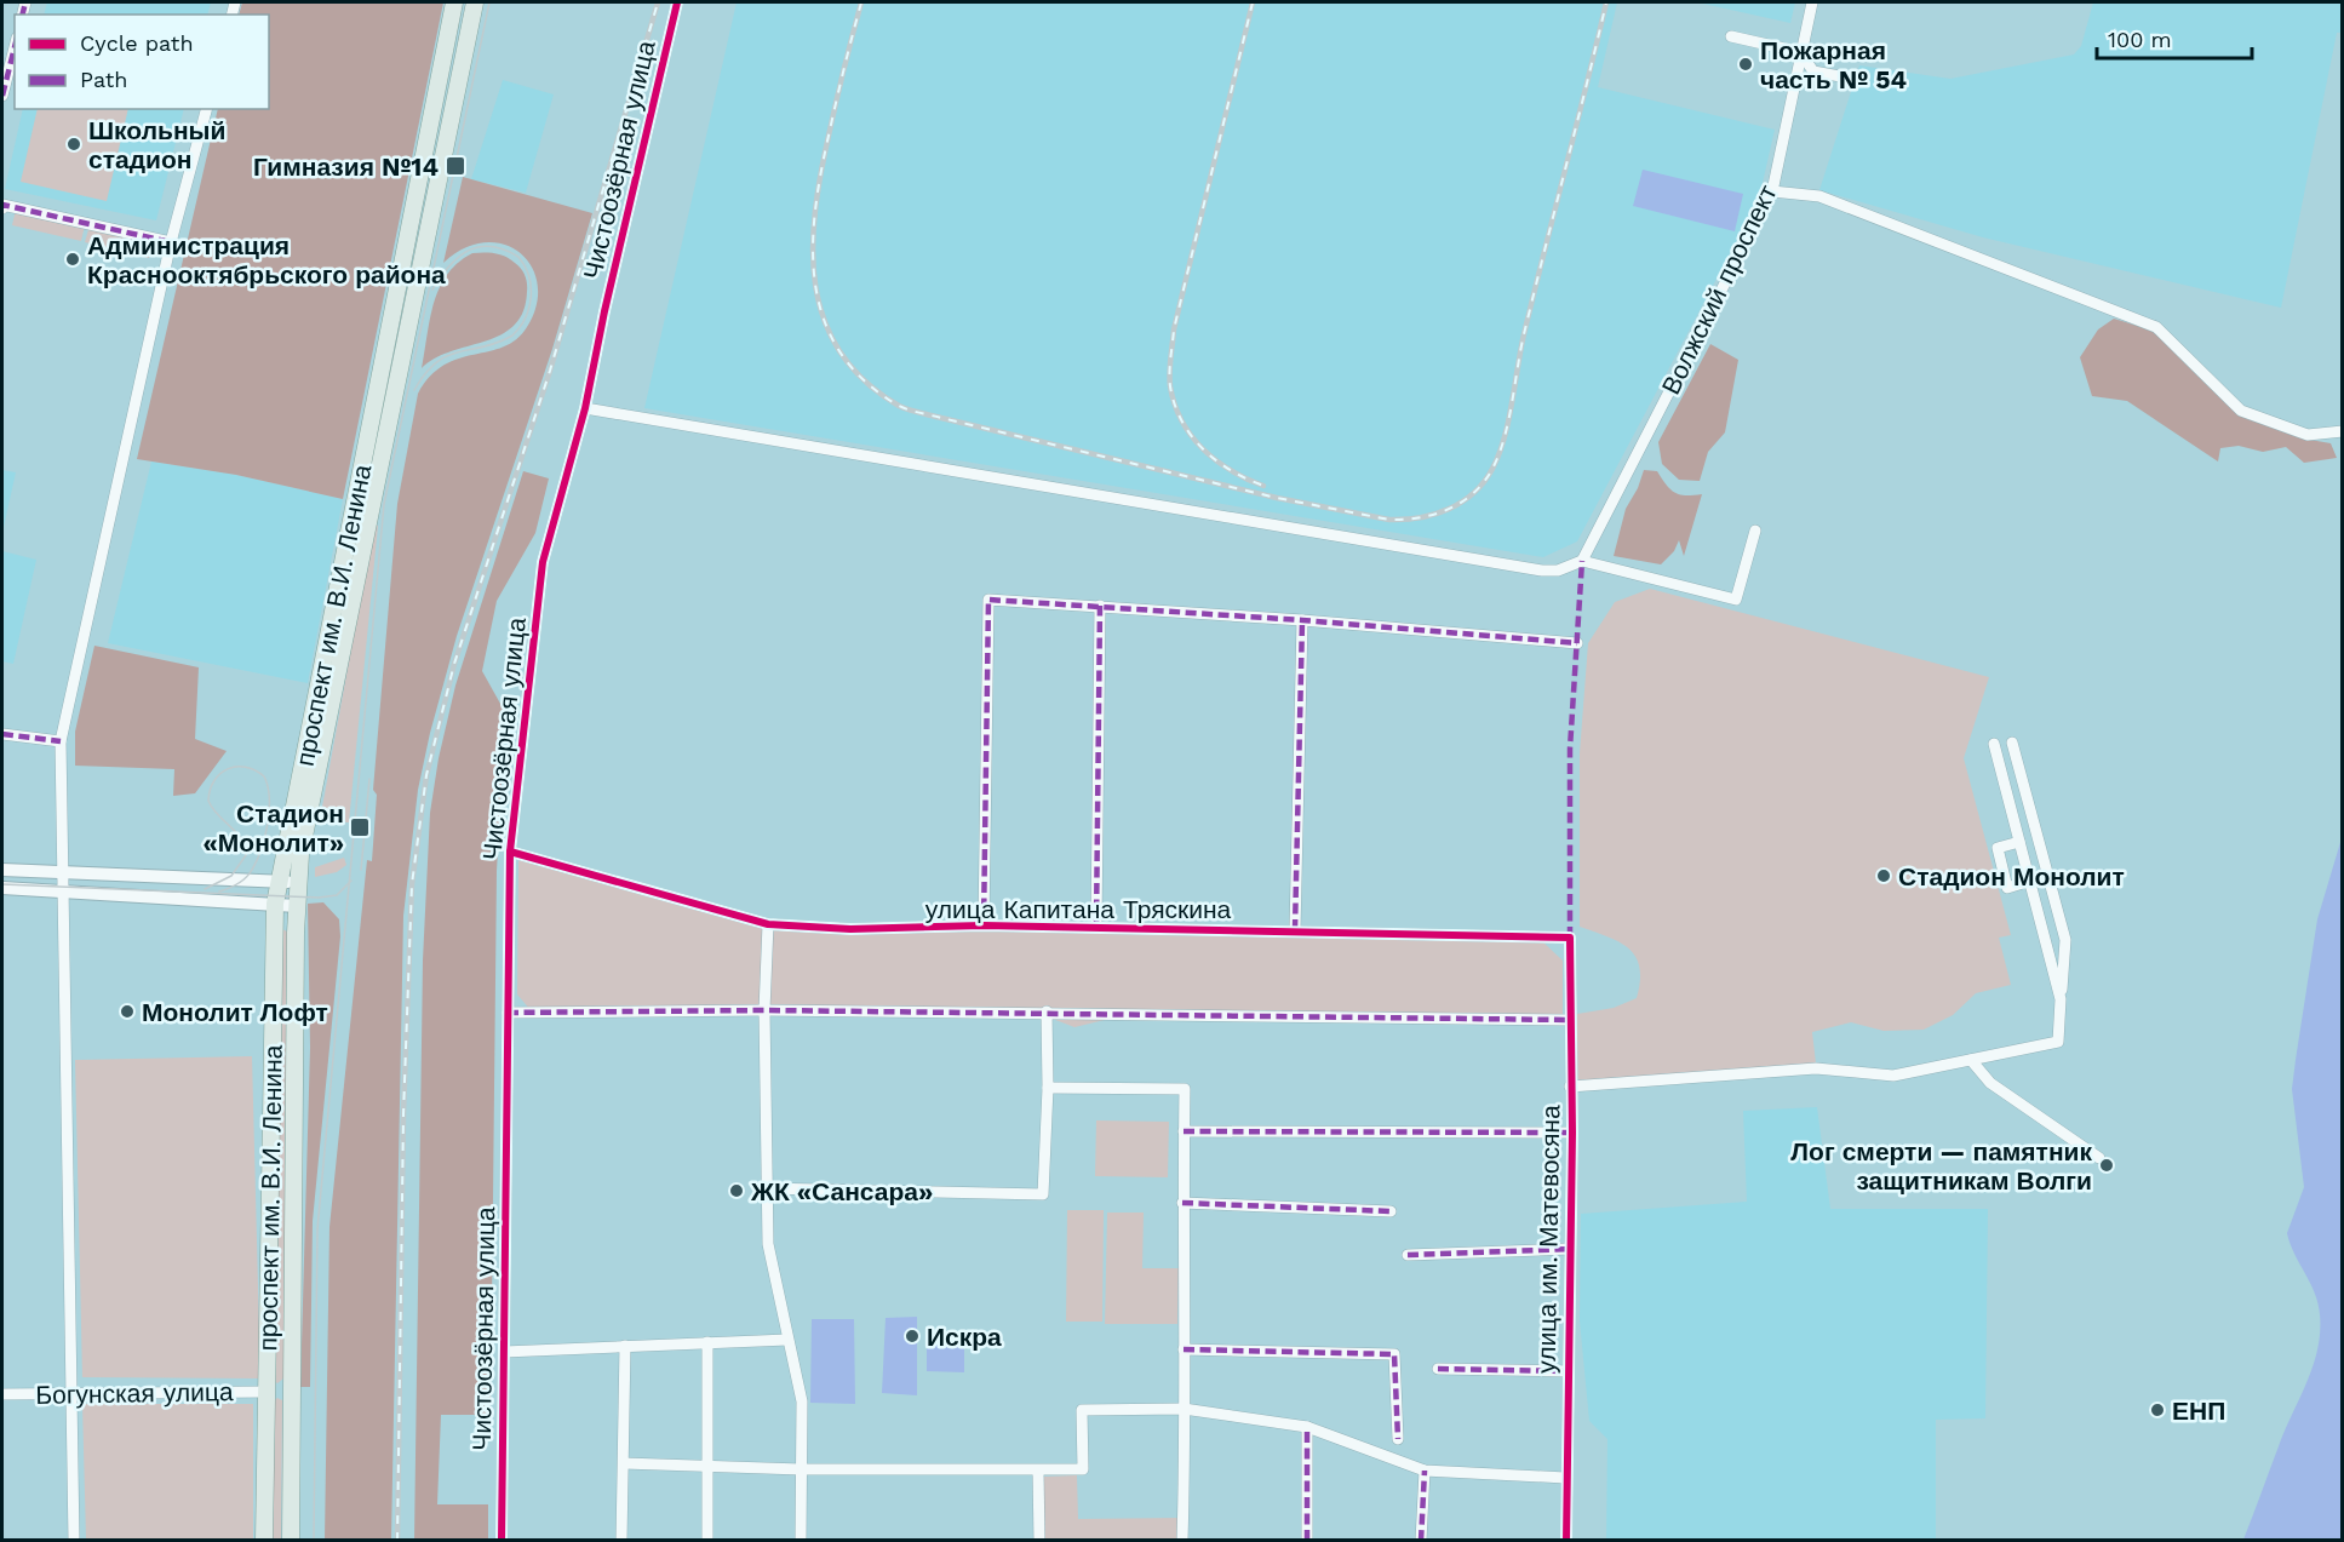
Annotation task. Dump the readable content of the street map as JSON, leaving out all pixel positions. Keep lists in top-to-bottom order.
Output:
{
  "streets": {
    "main road": ["проспект им. В.И. Ленина"],
    "street": [
      "Чистоозёрная улица",
      "Волжский проспект",
      "улица Капитана Тряскина",
      "улица им. Матевосяна",
      "Богунская улица"
    ]
  },
  "crossings": [
    ["Чистоозёрная улица", "улица Капитана Тряскина"],
    ["проспект им. В.И. Ленина", "Богунская улица"],
    ["улица Капитана Тряскина", "улица им. Матевосяна"]
  ],
  "places": {
    "other": [
      "Пожарная часть № 54",
      "Школьный стадион",
      "Администрация Краснооктябрьского района",
      "Стадион Монолит",
      "Монолит Лофт",
      "Лог смерти — памятник защитникам Волги",
      "ЖК «Сансара»",
      "Искра",
      "ЕНП"
    ],
    "transit": ["Гимназия №14", "Стадион «Монолит»"]
  },
  "legend": ["Cycle path", "Path"],
  "scale_bar": "100 m"
}
